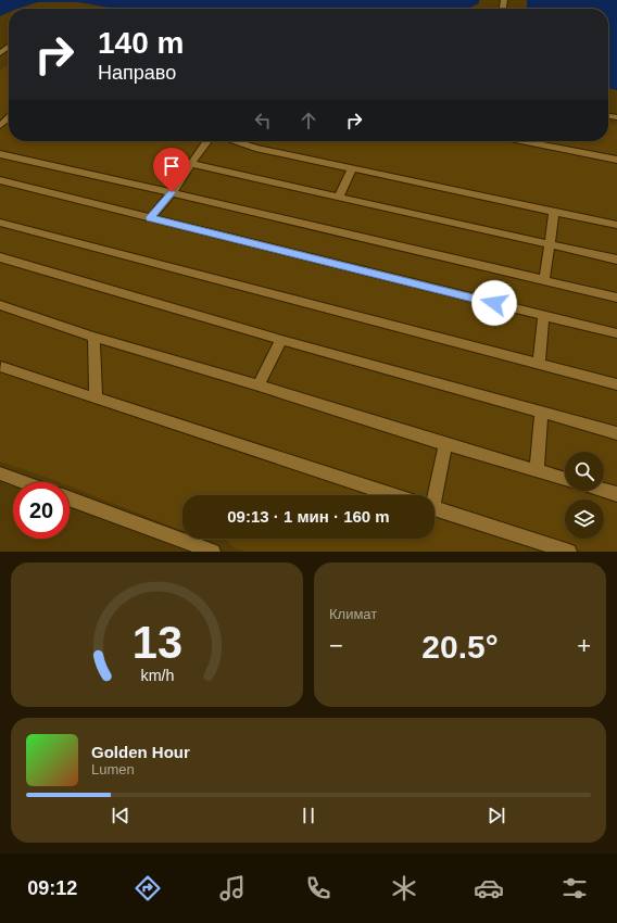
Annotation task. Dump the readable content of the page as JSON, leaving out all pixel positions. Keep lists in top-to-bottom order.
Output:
{
  "page": {
    "turn": ["140 m", "Направо"],
    "limit": "20",
    "trip": "09:13 · 1 мин · 160 m",
    "tile": "Климат",
    "heat": ["−", "20.5°", "+"],
    "song": ["Golden Hour", "Lumen"],
    "tabs": "09:12",
    "gauge": ["13", "km/h"]
  }
}
